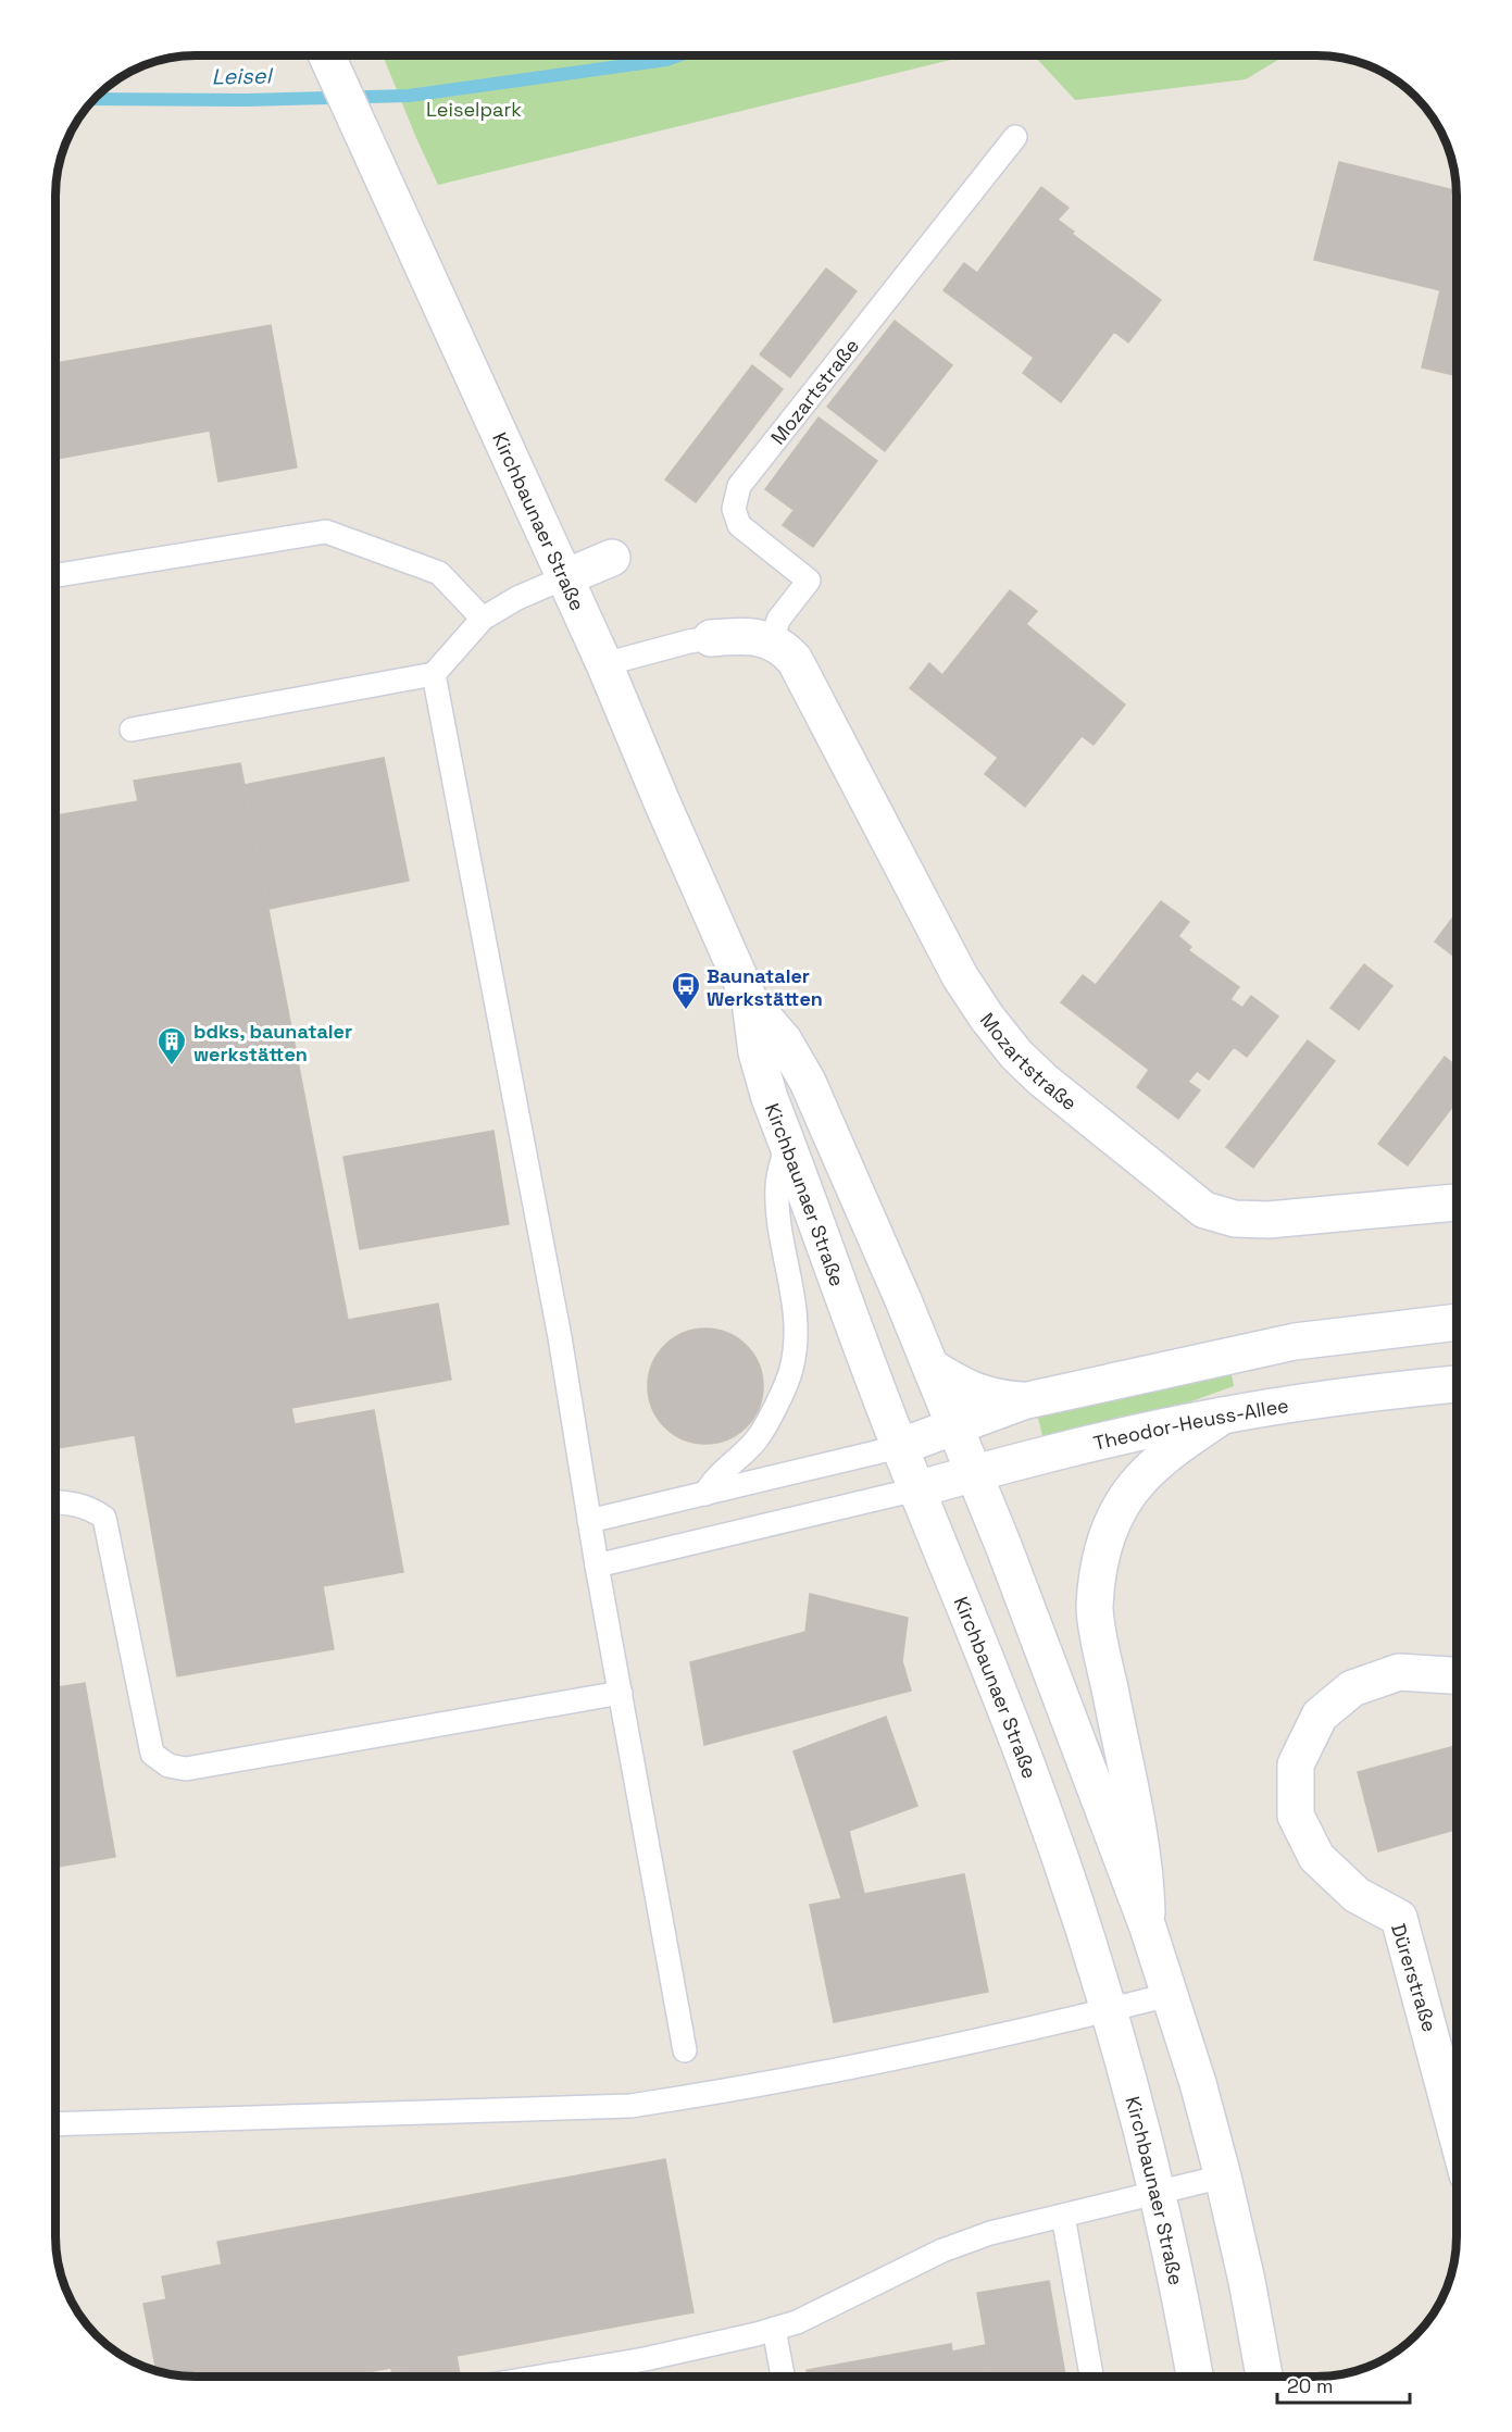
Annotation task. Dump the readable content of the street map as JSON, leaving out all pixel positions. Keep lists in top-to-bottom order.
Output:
{
  "streets": {
    "street": [
      "Mozartstraße",
      "Kirchbaunaer Straße",
      "Theodor-Heuss-Allee",
      "Dürerstraße"
    ]
  },
  "crossings": [
    ["Kirchbaunaer Straße", "Theodor-Heuss-Allee"]
  ],
  "water": ["Leisel"],
  "parks": ["Leiselpark"],
  "places": {
    "bus stop": ["Baunataler Werkstätten"],
    "building": ["bdks, baunataler werkstätten"]
  },
  "scale_bar": "20 m"
}
